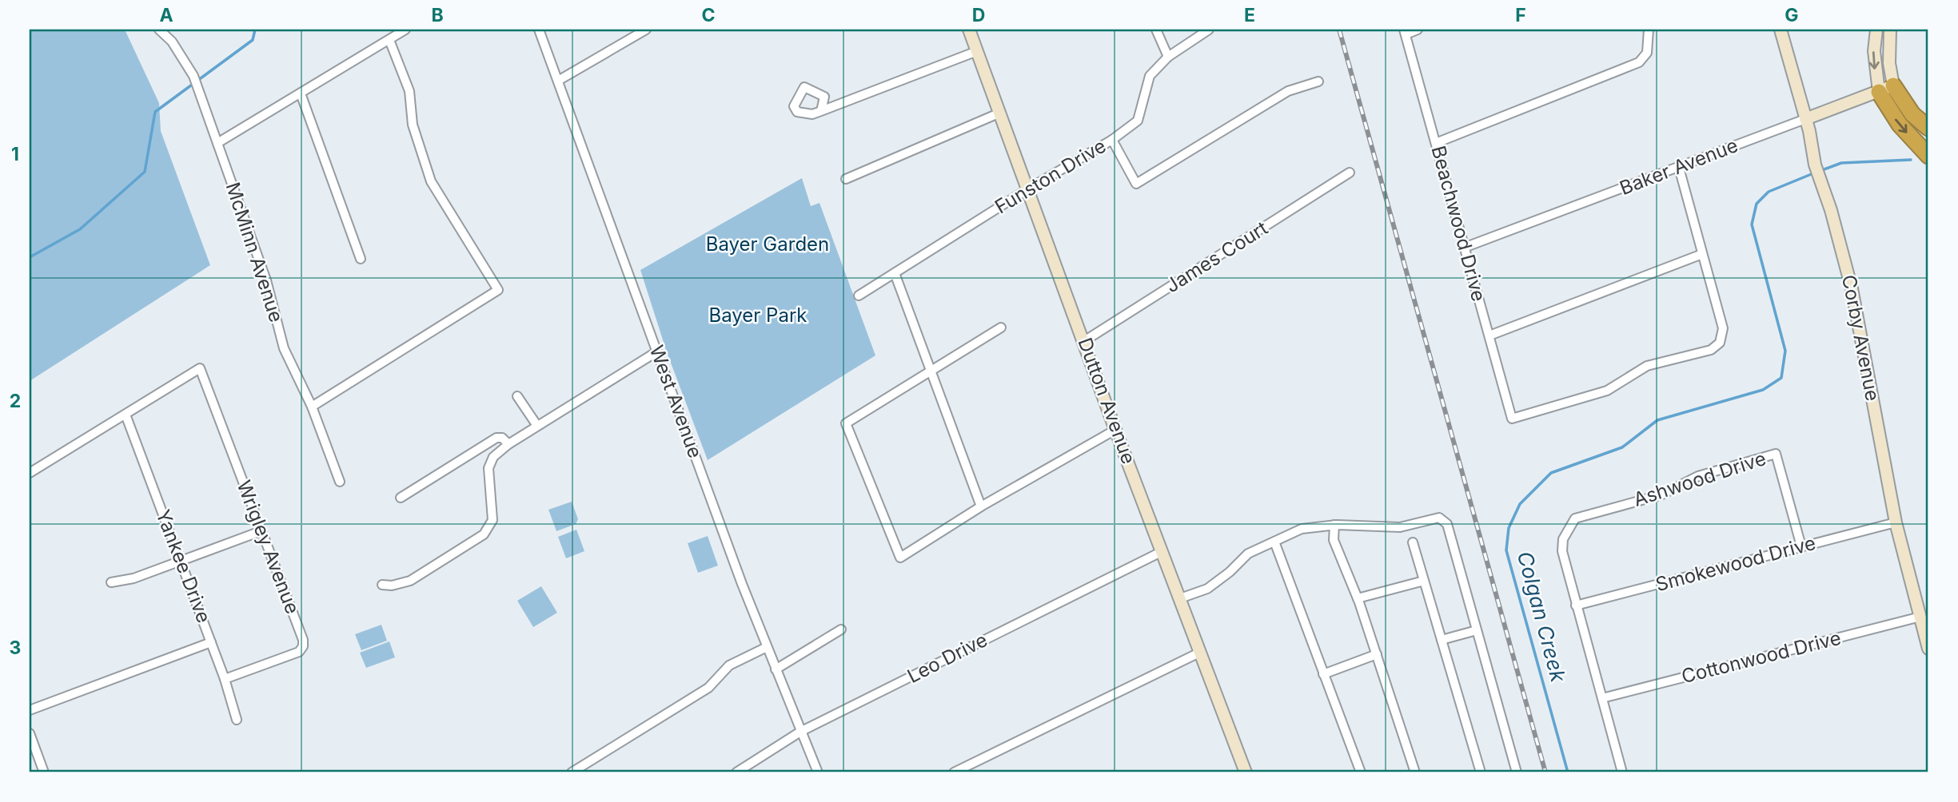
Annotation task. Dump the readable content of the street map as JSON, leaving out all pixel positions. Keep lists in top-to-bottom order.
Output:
{
  "streets": {
    "main road": ["Baker Avenue", "Corby Avenue", "Dutton Avenue"],
    "street": [
      "Funston Drive",
      "Beachwood Drive",
      "McMinn Avenue",
      "James Court",
      "West Avenue",
      "Ashwood Drive",
      "Wrigley Avenue",
      "Smokewood Drive",
      "Yankee Drive",
      "Cottonwood Drive",
      "Leo Drive"
    ]
  },
  "crossings": [
    ["Baker Avenue", "Beachwood Drive"],
    ["Baker Avenue", "Corby Avenue"],
    ["Funston Drive", "Dutton Avenue"],
    ["James Court", "Dutton Avenue"],
    ["Corby Avenue", "Smokewood Drive"],
    ["Corby Avenue", "Cottonwood Drive"],
    ["Dutton Avenue", "Leo Drive"],
    ["West Avenue", "Leo Drive"],
    ["Ashwood Drive", "Smokewood Drive"],
    ["Wrigley Avenue", "Yankee Drive"]
  ],
  "water": ["Colgan Creek"],
  "parks": ["Bayer Garden", "Bayer Park"],
  "grid": {
    "columns": [
      "A",
      "B",
      "C",
      "D",
      "E",
      "F",
      "G"
    ],
    "rows": ["1", "2", "3"]
  }
}
